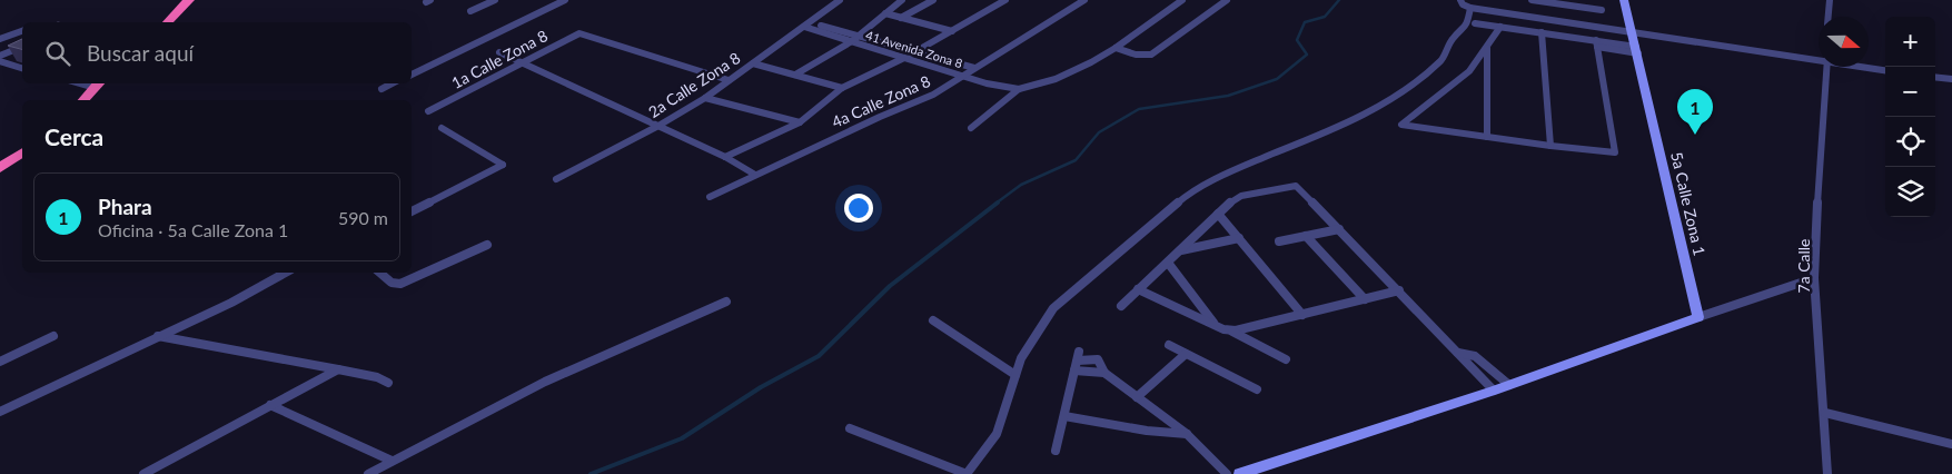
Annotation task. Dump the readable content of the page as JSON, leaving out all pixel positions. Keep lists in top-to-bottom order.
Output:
{
  "streets": {
    "street": [
      "41 Avenida Zona 8",
      "1a Calle Zona 8",
      "2a Calle Zona 8",
      "4a Calle Zona 8",
      "5a Calle Zona 1",
      "7a Calle"
    ]
  },
  "crossings": [
    ["41 Avenida Zona 8", "2a Calle Zona 8"],
    ["41 Avenida Zona 8", "4a Calle Zona 8"],
    ["1a Calle Zona 8", "2a Calle Zona 8"]
  ],
  "north": "right",
  "page": {
    "map_buttons": ["+", "−"],
    "search": "Buscar aquí",
    "pins": "1",
    "heading": "Cerca",
    "list": [
      {
        "mark": "1",
        "name": "Phara",
        "note": "Oficina · 5a Calle Zona 1",
        "value": "590 m"
      }
    ]
  }
}
